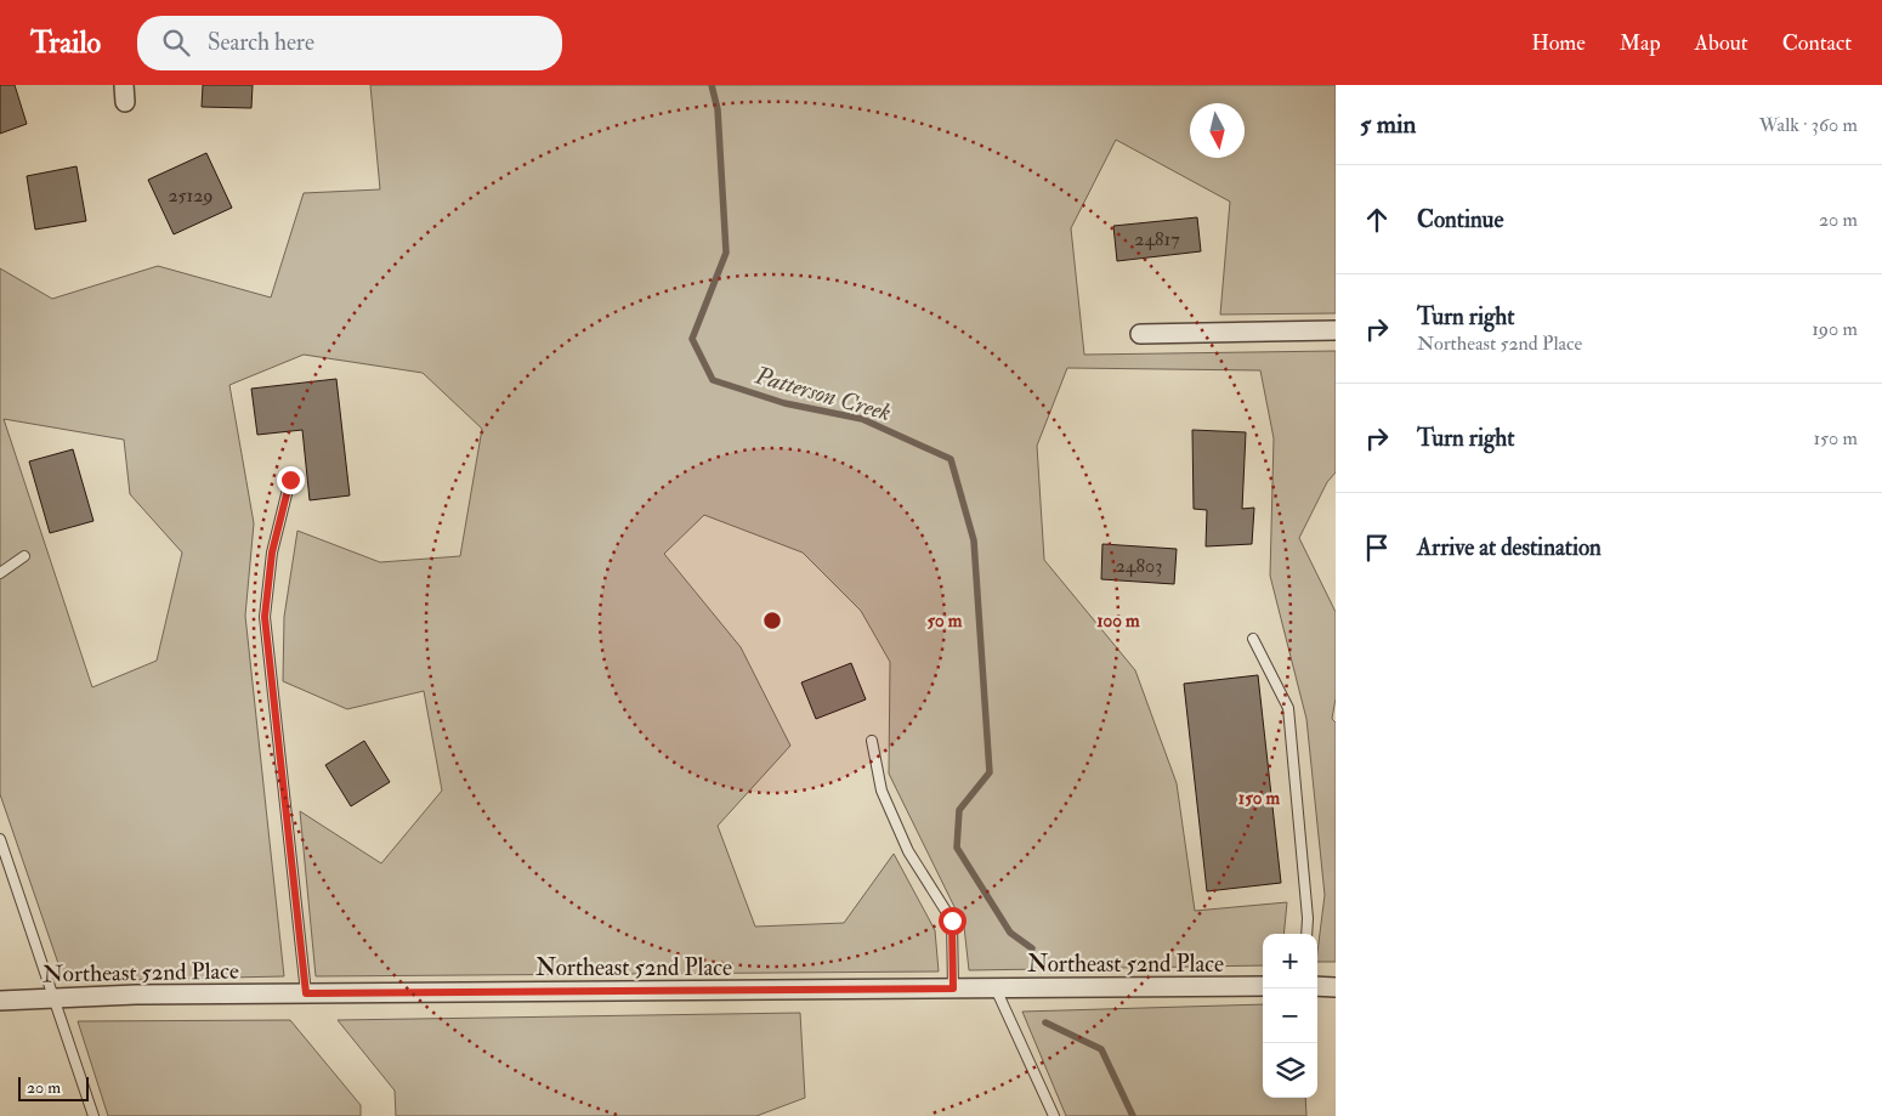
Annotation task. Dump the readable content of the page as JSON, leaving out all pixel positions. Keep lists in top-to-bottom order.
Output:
{
  "streets": {
    "street": ["Northeast 52nd Place"]
  },
  "water": ["Patterson Creek"],
  "house_numbers": ["25129", "24817", "24803"],
  "scale_bar": "20 m",
  "north": "bottom",
  "page": {
    "header": "Trailo",
    "search": "Search here",
    "nav": [
      "Home",
      "Map",
      "About",
      "Contact"
    ],
    "heading": ["5 min", "Walk · 360 m"],
    "list": [
      ["Continue", "20 m"],
      ["Turn right", "Northeast 52nd Place", "190 m"],
      ["Turn right", "150 m"],
      "Arrive at destination"
    ],
    "map_buttons": ["+", "−"],
    "scale": "20 m"
  },
  "rings": ["50 m", "100 m", "150 m"]
}
